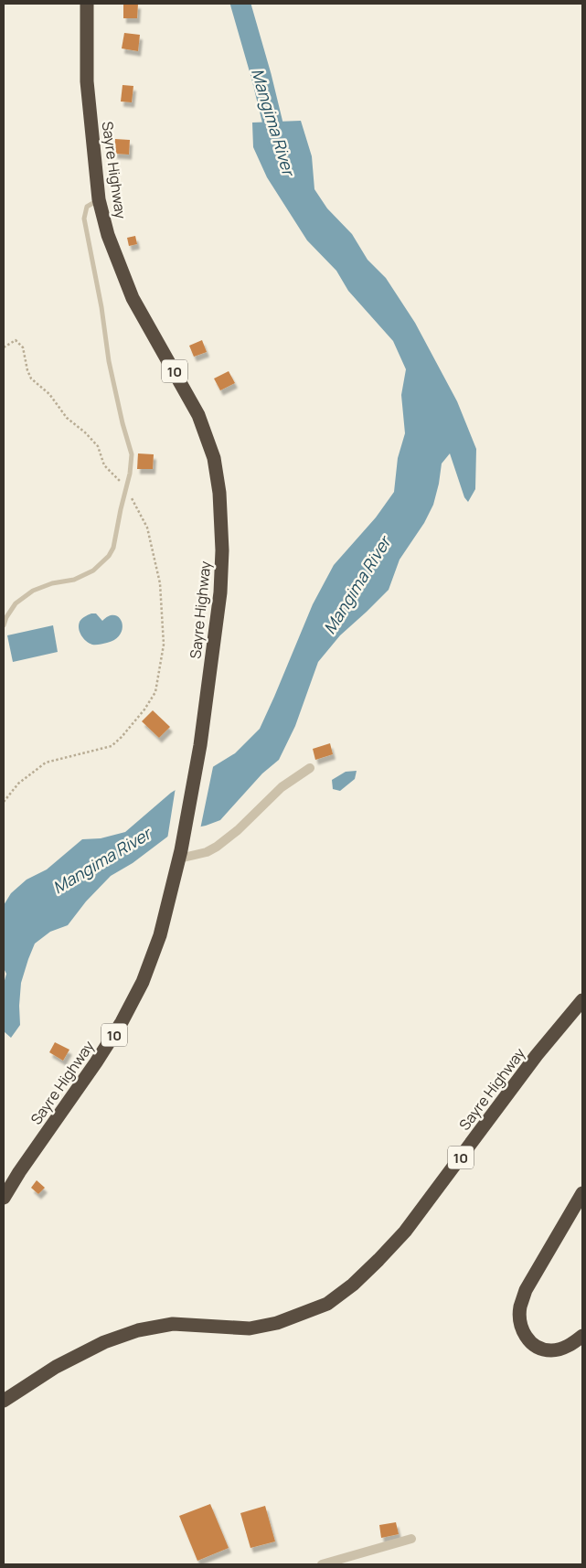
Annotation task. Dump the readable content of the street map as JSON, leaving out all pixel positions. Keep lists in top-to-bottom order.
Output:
{
  "streets": {
    "highway": ["Sayre Highway", "10"]
  },
  "water": ["Mangima River"]
}
